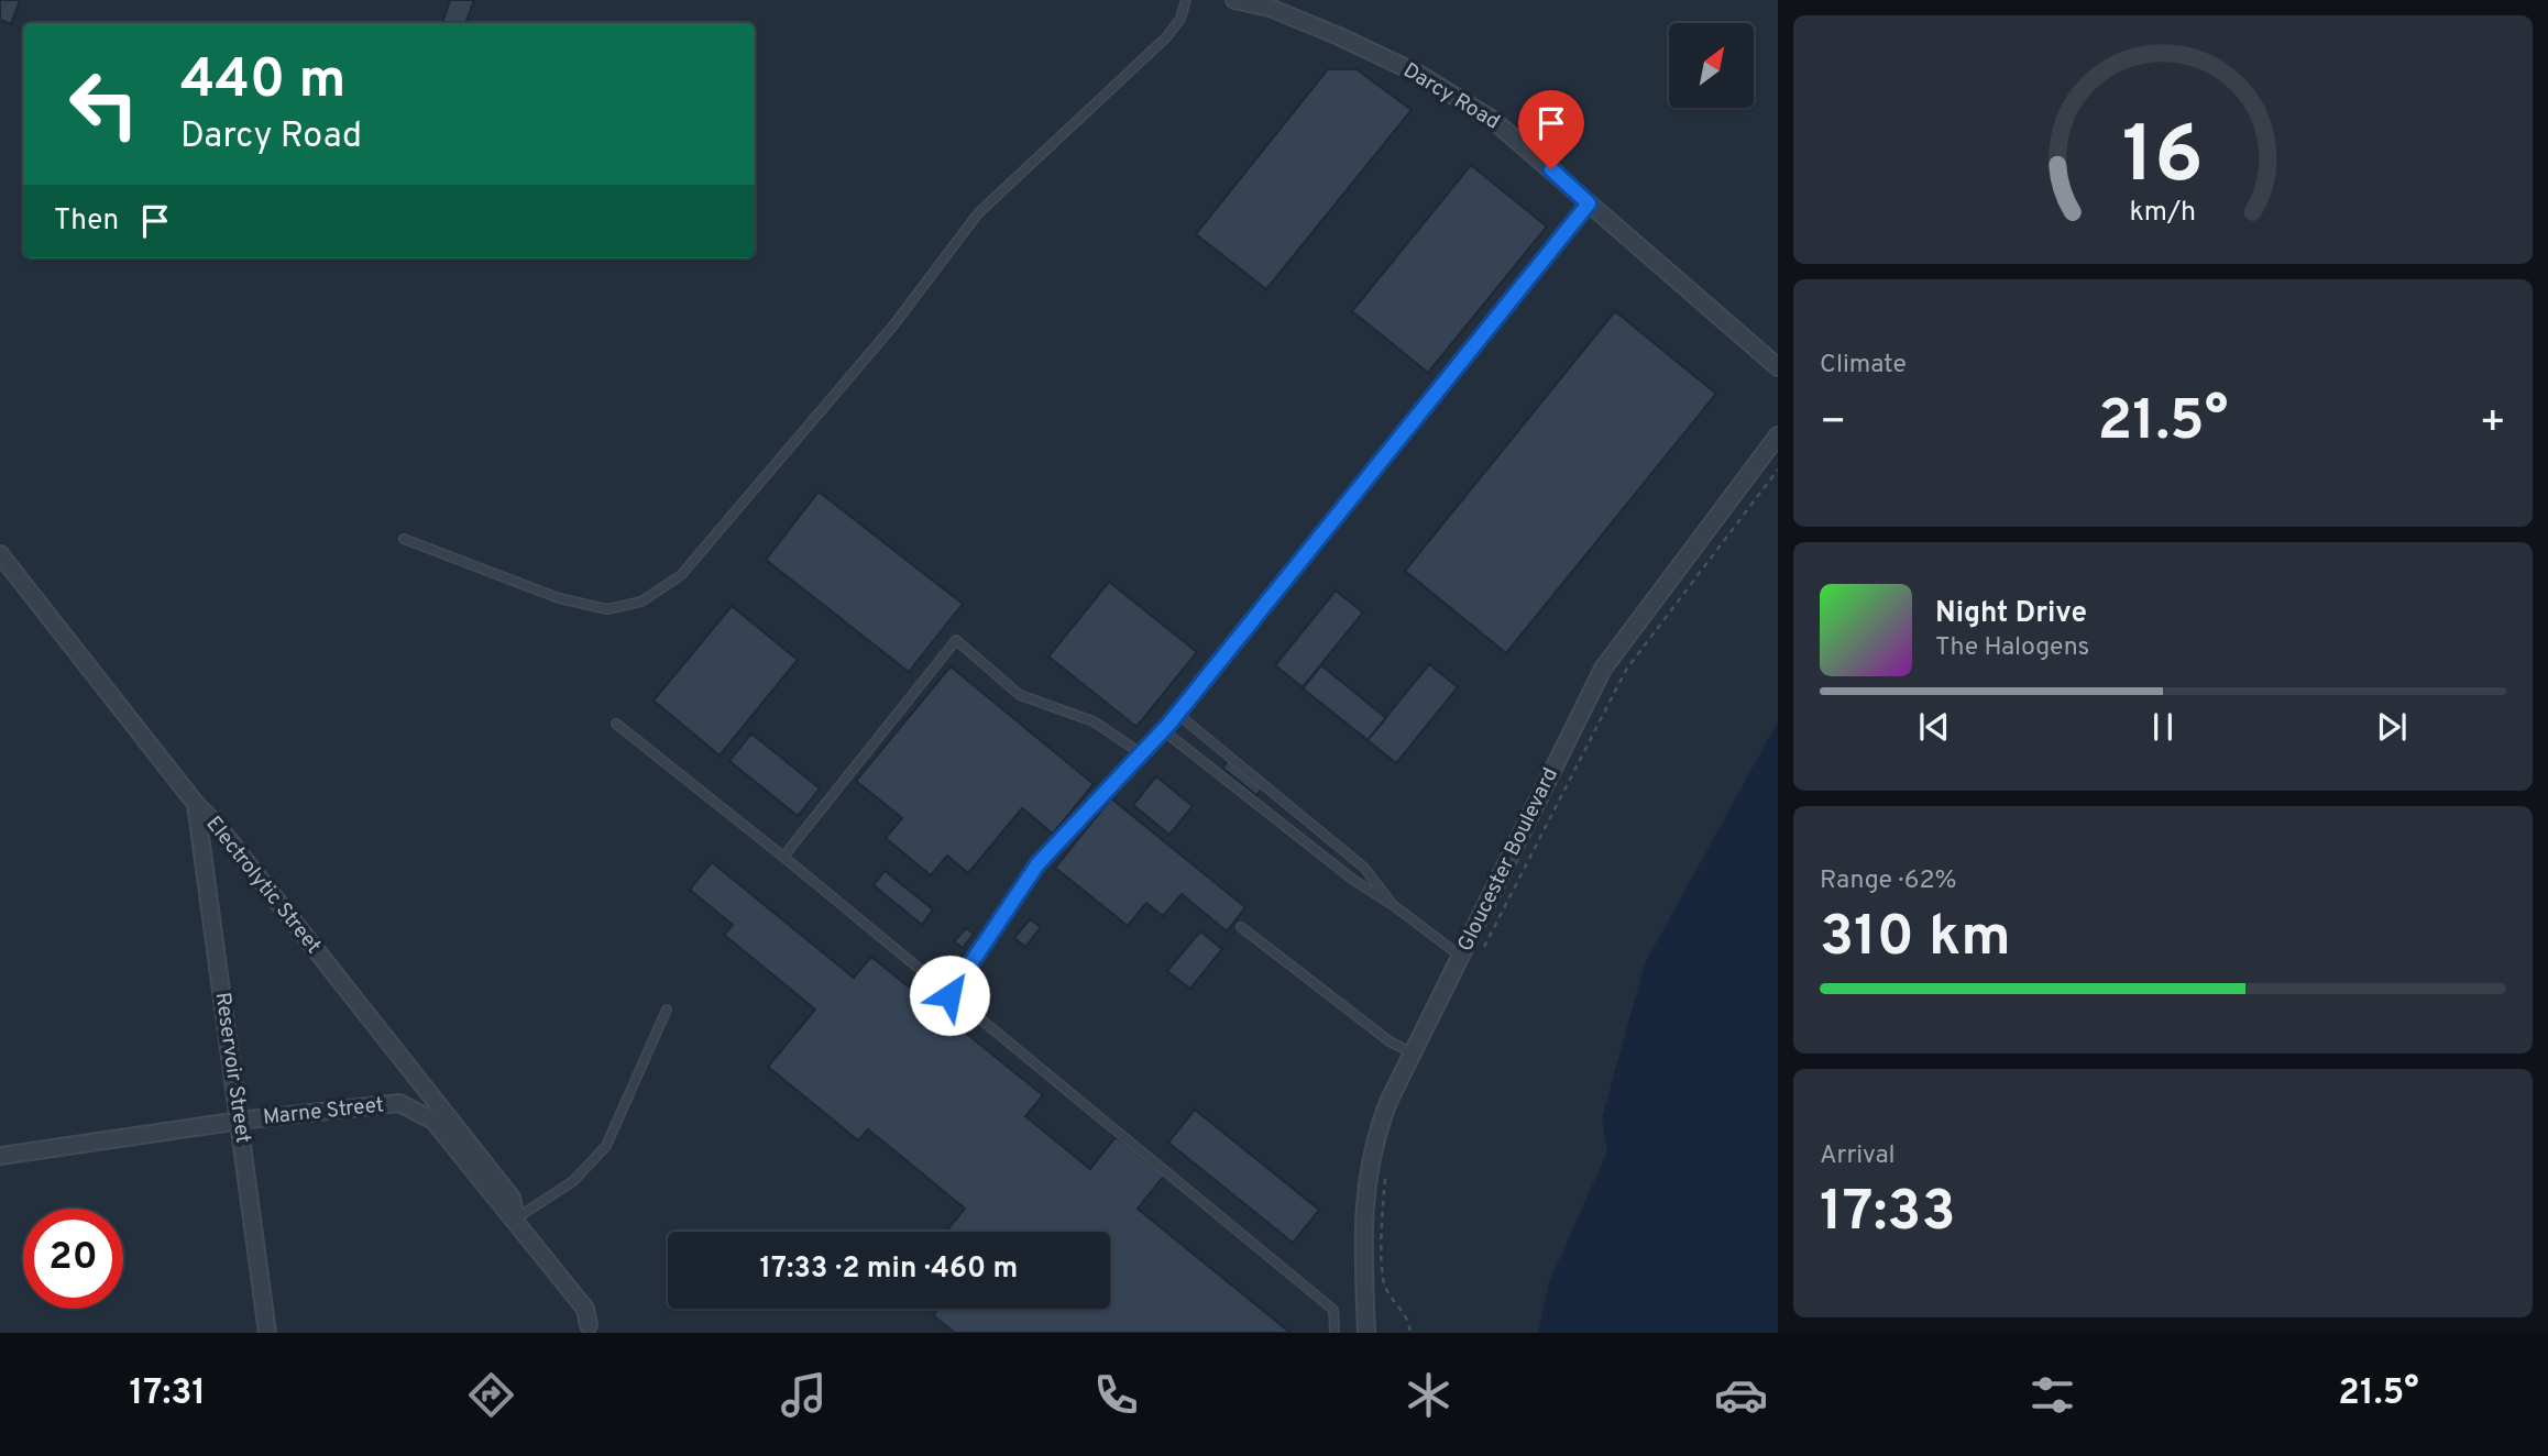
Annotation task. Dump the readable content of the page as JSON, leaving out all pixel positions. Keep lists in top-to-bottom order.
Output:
{
  "streets": {
    "street": [
      "Darcy Road",
      "Gloucester Boulevard",
      "Electrolytic Street",
      "Reservoir Street",
      "Marne Street"
    ]
  },
  "crossings": [
    ["Electrolytic Street", "Reservoir Street"],
    ["Electrolytic Street", "Marne Street"],
    ["Reservoir Street", "Marne Street"]
  ],
  "north": "top right",
  "page": {
    "turn": ["440 m", "Darcy Road"],
    "then": "Then",
    "tile": [
      "Climate",
      ["Range · 62%", "310 km"],
      ["Arrival", "17:33"]
    ],
    "heat": ["−", "21.5°", "+"],
    "song": ["Night Drive", "The Halogens"],
    "limit": "20",
    "trip": "17:33 · 2 min · 460 m",
    "tabs": ["17:31", "21.5°"],
    "gauge": ["16", "km/h"]
  }
}
